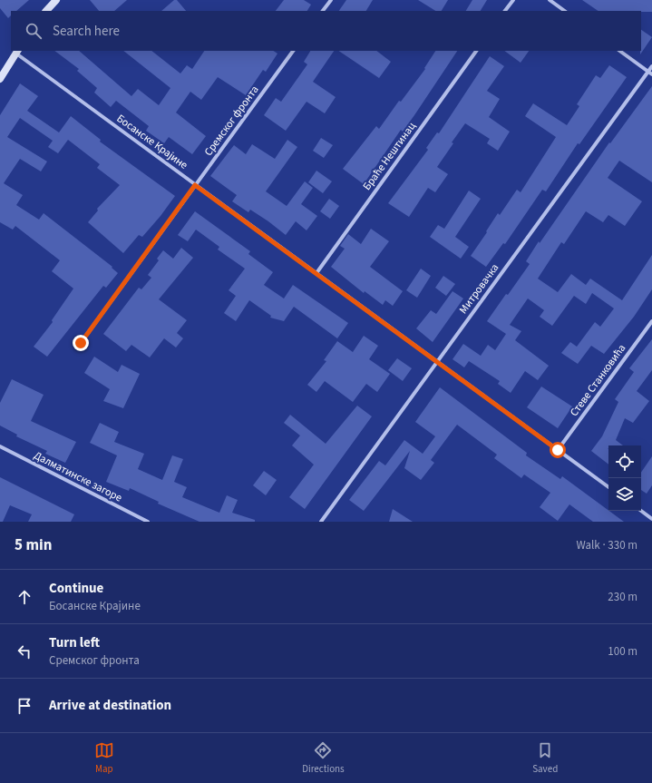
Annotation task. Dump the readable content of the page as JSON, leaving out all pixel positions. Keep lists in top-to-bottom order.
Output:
{
  "streets": {
    "street": [
      "Сремског фронта",
      "Босанске Крајине",
      "Браће Нештинац",
      "Митровачка",
      "Стеве Станковића",
      "Далматинске загоре"
    ]
  },
  "crossings": [
    ["Сремског фронта", "Босанске Крајине"],
    ["Босанске Крајине", "Браће Нештинац"],
    ["Босанске Крајине", "Митровачка"],
    ["Босанске Крајине", "Стеве Станковића"]
  ],
  "page": {
    "search": "Search here",
    "heading": ["5 min", "Walk · 330 m"],
    "list": [
      ["Continue", "Босанске Крајине", "230 m"],
      ["Turn left", "Сремског фронта", "100 m"],
      "Arrive at destination"
    ],
    "nav": ["Map", "Directions", "Saved"]
  }
}
